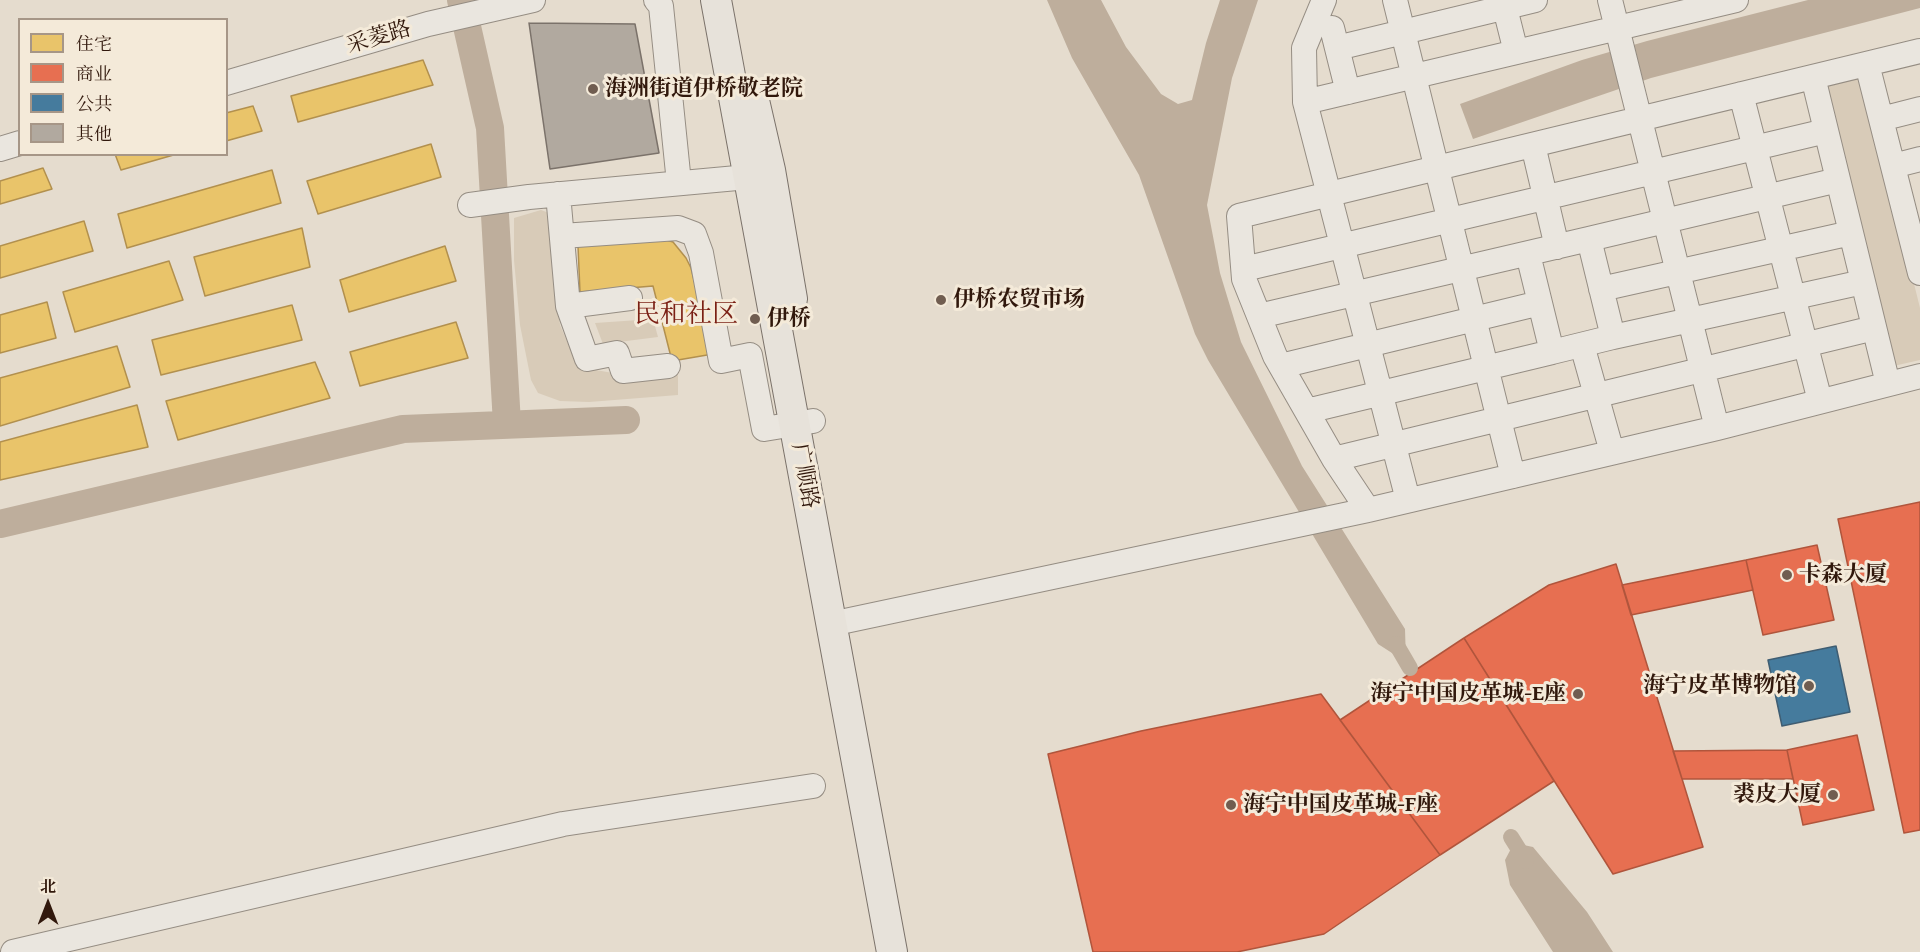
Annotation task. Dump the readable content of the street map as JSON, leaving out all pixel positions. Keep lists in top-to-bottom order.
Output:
{
  "streets": {
    "main road": ["广顺路"],
    "street": ["采菱路"]
  },
  "districts": ["民和社区"],
  "places": [
    "海洲街道伊桥敬老院",
    "伊桥农贸市场",
    "伊桥",
    "卡森大厦",
    "海宁皮革博物馆",
    "海宁中国皮革城-E座",
    "裘皮大厦",
    "海宁中国皮革城-F座"
  ],
  "legend": [
    "住宅",
    "商业",
    "公共",
    "其他"
  ],
  "north": "top"
}
